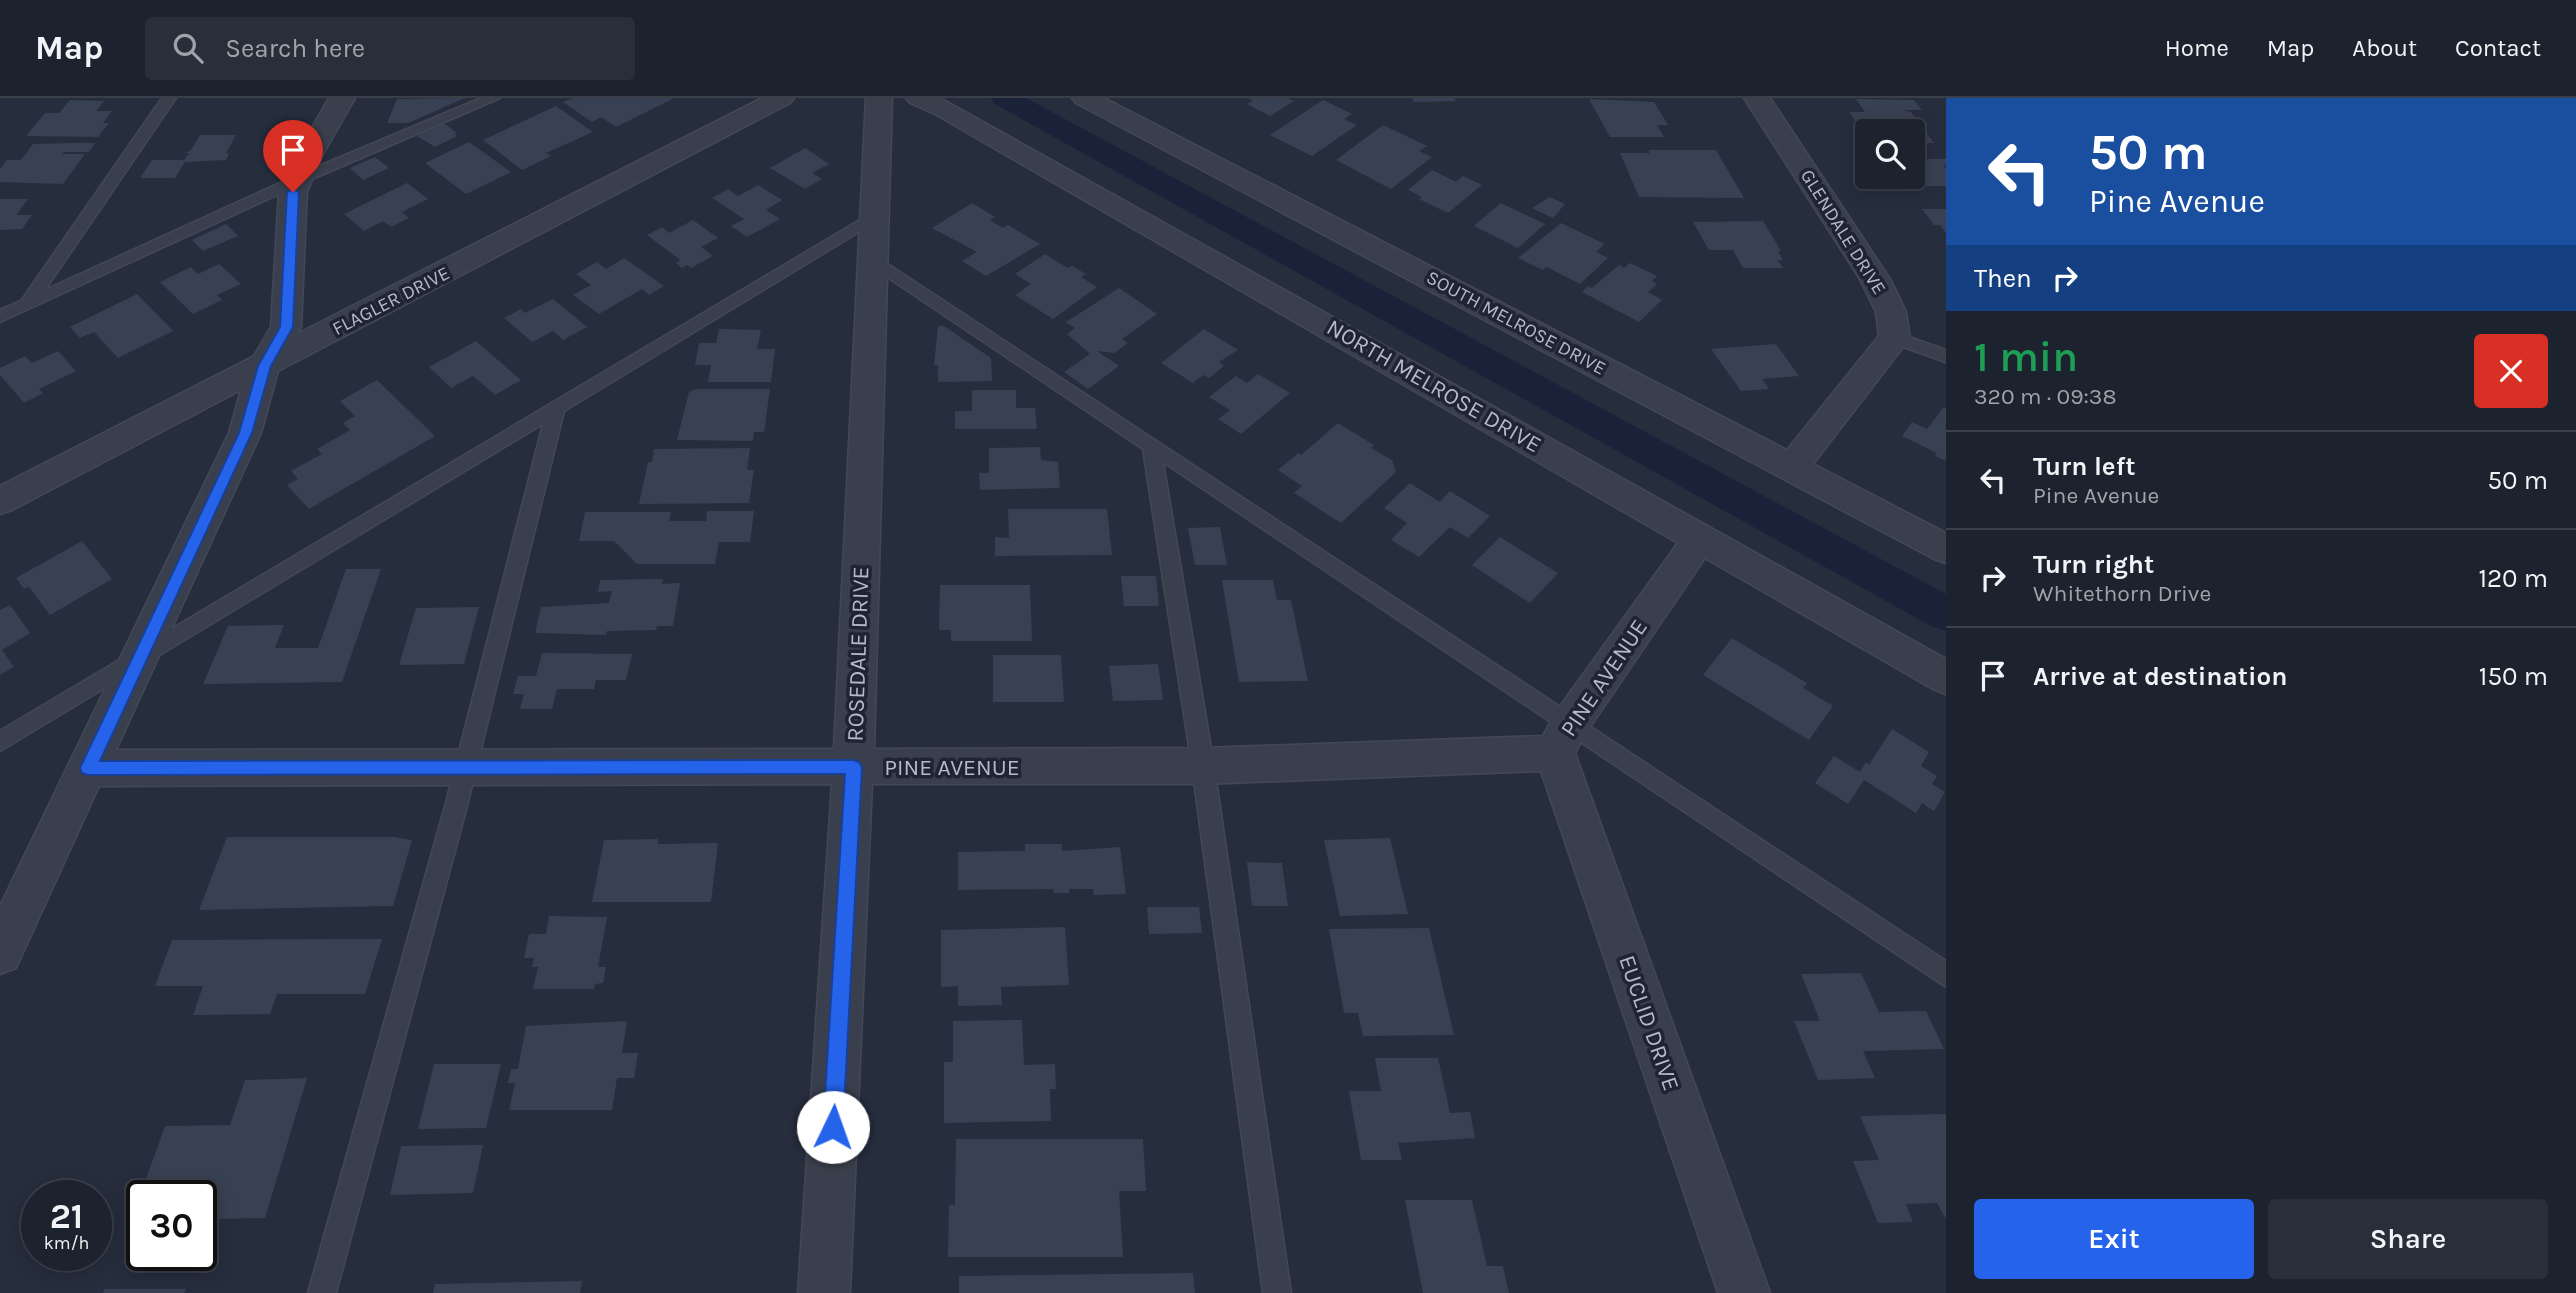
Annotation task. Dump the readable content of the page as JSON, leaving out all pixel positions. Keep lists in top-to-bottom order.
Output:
{
  "streets": {
    "street": [
      "GLENDALE DRIVE",
      "FLAGLER DRIVE",
      "SOUTH MELROSE DRIVE",
      "NORTH MELROSE DRIVE",
      "ROSEDALE DRIVE",
      "PINE AVENUE",
      "EUCLID DRIVE"
    ]
  },
  "crossings": [
    ["NORTH MELROSE DRIVE", "PINE AVENUE"],
    ["ROSEDALE DRIVE", "PINE AVENUE"],
    ["PINE AVENUE", "EUCLID DRIVE"]
  ],
  "page": {
    "header": "Map",
    "search": "Search here",
    "nav": [
      "Home",
      "Map",
      "About",
      "Contact"
    ],
    "turn": ["50 m", "Pine Avenue"],
    "then": "Then",
    "heading": ["1 min", "320 m · 09:38"],
    "list": [
      {
        "name": "Turn left",
        "note": "Pine Avenue",
        "value": "50 m"
      },
      {
        "name": "Turn right",
        "note": "Whitethorn Drive",
        "value": "120 m"
      },
      {
        "name": "Arrive at destination",
        "value": "150 m"
      }
    ],
    "speed": "21 km/h",
    "limit": "30",
    "buttons": ["Exit", "Share"]
  }
}
